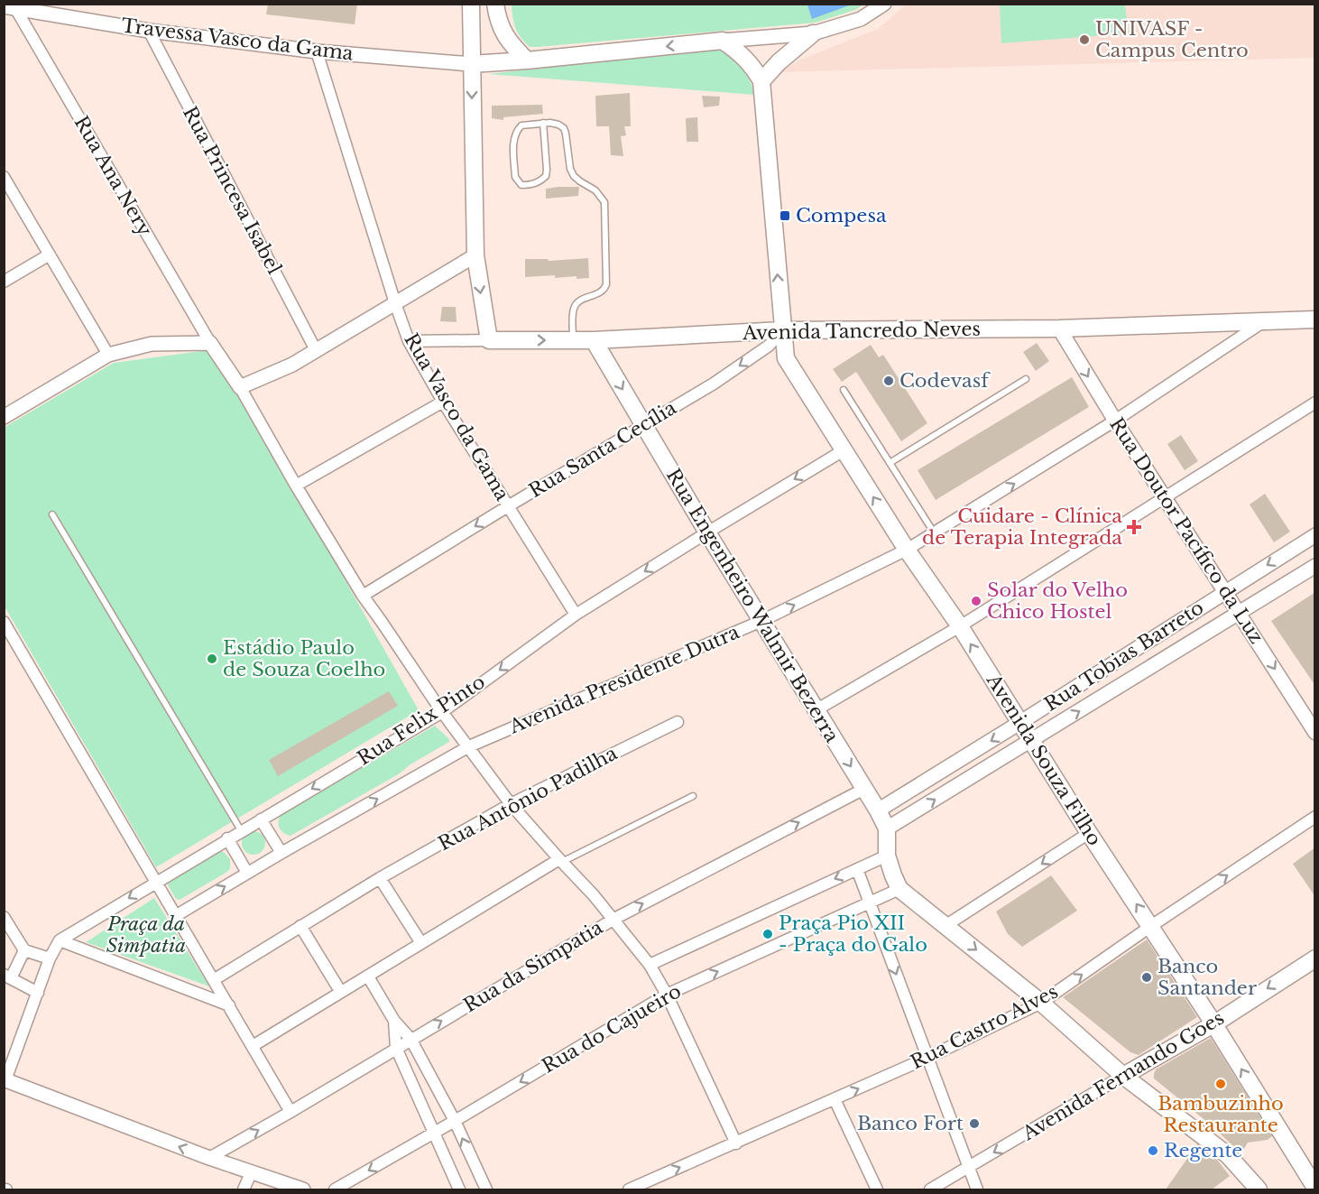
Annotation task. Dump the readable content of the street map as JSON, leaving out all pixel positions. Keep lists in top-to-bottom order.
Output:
{
  "streets": {
    "main road": [
      "Avenida Tancredo Neves",
      "Rua Engenheiro Walmir Bezerra",
      "Avenida Souza Filho",
      "Avenida Fernando Goes"
    ],
    "street": [
      "Travessa Vasco da Gama",
      "Rua Ana Nery",
      "Rua Princesa Isabel",
      "Rua Vasco da Gama",
      "Rua Santa Cecília",
      "Rua Doutor Pacífico da Luz",
      "Rua Tobias Barreto",
      "Avenida Presidente Dutra",
      "Rua Felix Pinto",
      "Rua Antônio Padilha",
      "Rua da Simpatia",
      "Rua Castro Alves",
      "Rua do Cajueiro"
    ]
  },
  "crossings": [
    ["Travessa Vasco da Gama", "Rua Ana Nery"],
    ["Travessa Vasco da Gama", "Rua Princesa Isabel"],
    ["Travessa Vasco da Gama", "Rua Vasco da Gama"],
    ["Avenida Tancredo Neves", "Rua Vasco da Gama"],
    ["Avenida Tancredo Neves", "Rua Santa Cecília"],
    ["Avenida Tancredo Neves", "Rua Doutor Pacífico da Luz"],
    ["Avenida Tancredo Neves", "Rua Engenheiro Walmir Bezerra"],
    ["Avenida Tancredo Neves", "Avenida Presidente Dutra"],
    ["Avenida Tancredo Neves", "Avenida Souza Filho"],
    ["Rua Vasco da Gama", "Rua Santa Cecília"],
    ["Rua Vasco da Gama", "Rua Felix Pinto"],
    ["Rua Santa Cecília", "Rua Engenheiro Walmir Bezerra"],
    ["Rua Santa Cecília", "Avenida Souza Filho"],
    ["Rua Doutor Pacífico da Luz", "Rua Tobias Barreto"],
    ["Rua Doutor Pacífico da Luz", "Avenida Presidente Dutra"],
    ["Rua Engenheiro Walmir Bezerra", "Rua Tobias Barreto"],
    ["Rua Engenheiro Walmir Bezerra", "Avenida Presidente Dutra"],
    ["Rua Engenheiro Walmir Bezerra", "Rua Felix Pinto"],
    ["Rua Engenheiro Walmir Bezerra", "Rua da Simpatia"],
    ["Rua Engenheiro Walmir Bezerra", "Rua do Cajueiro"],
    ["Rua Tobias Barreto", "Avenida Souza Filho"],
    ["Avenida Presidente Dutra", "Avenida Souza Filho"],
    ["Rua Felix Pinto", "Avenida Souza Filho"],
    ["Avenida Souza Filho", "Rua Castro Alves"],
    ["Avenida Souza Filho", "Avenida Fernando Goes"]
  ],
  "one_way": [
    "Rua Santa Cecília",
    "Rua Doutor Pacífico da Luz",
    "Rua Felix Pinto",
    "Avenida Souza Filho",
    "Rua Castro Alves",
    "Avenida Fernando Goes"
  ],
  "parks": ["Praça da Simpatia"],
  "places": {
    "other": [
      "UNIVASF - Campus Centro",
      "Codevasf",
      "Solar do Velho Chico Hostel",
      "Estádio Paulo de Souza Coelho",
      "Praça Pio XII - Praça do Galo",
      "Banco Santander",
      "Bambuzinho Restaurante",
      "Banco Fort",
      "Regente"
    ],
    "transit": ["Compesa"],
    "health": ["Cuidare - Clínica de Terapia Integrada"]
  }
}
